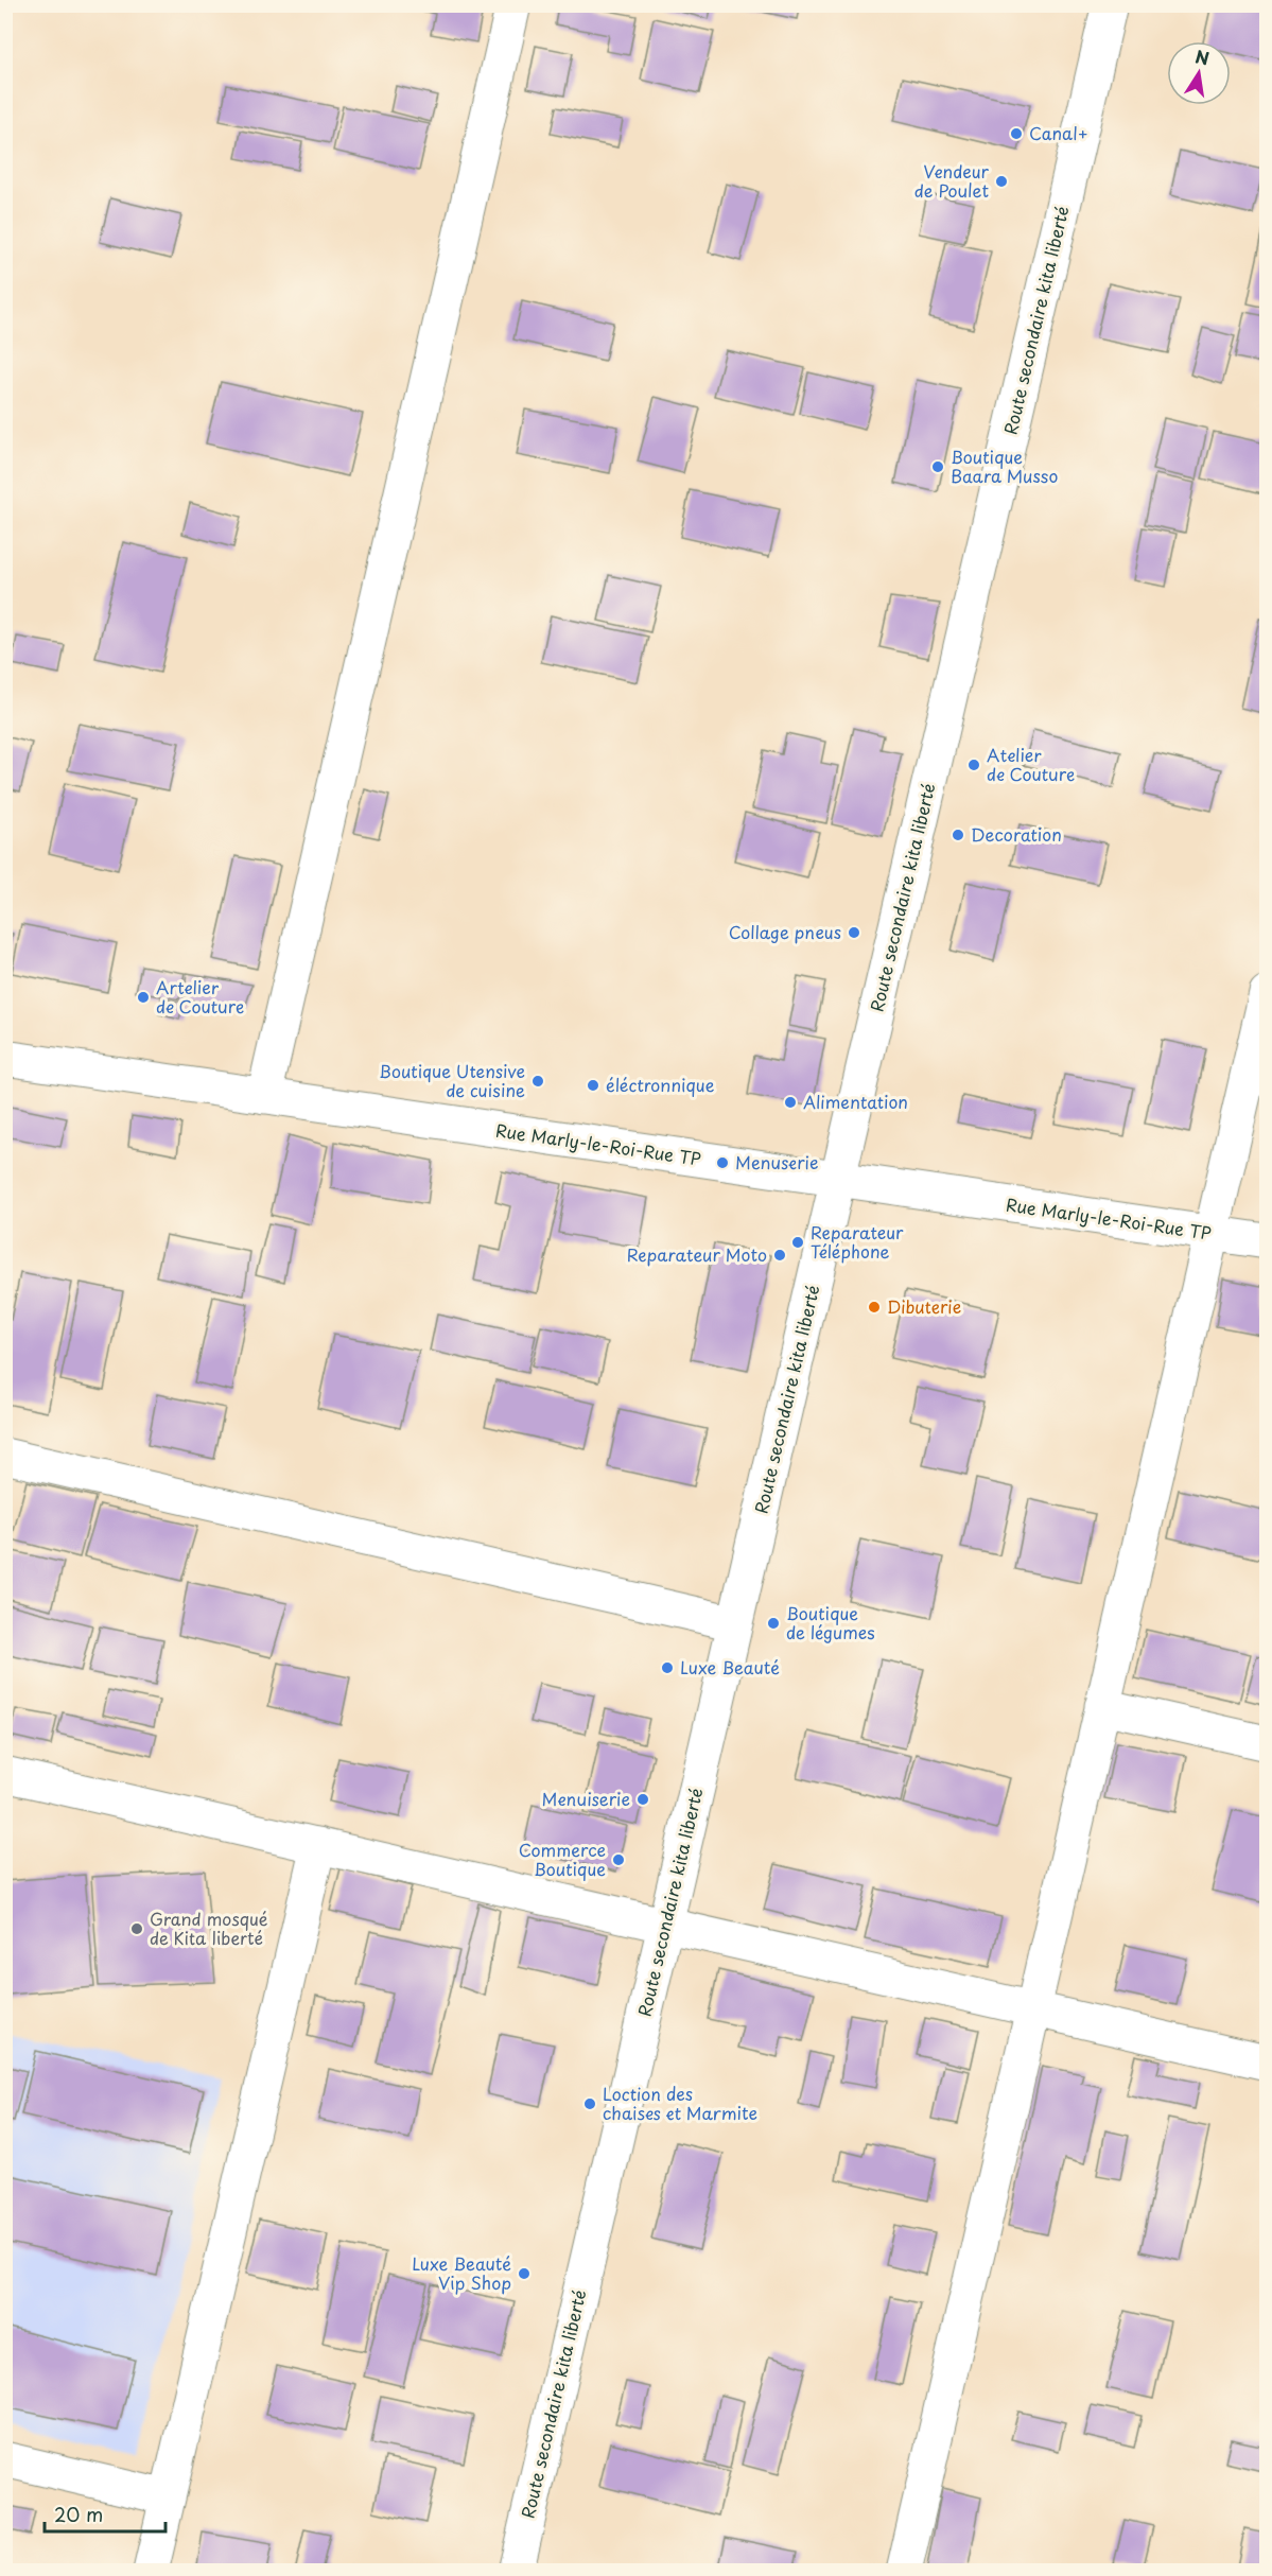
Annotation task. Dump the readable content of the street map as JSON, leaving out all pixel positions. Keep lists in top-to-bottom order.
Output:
{
  "streets": {
    "street": ["Route secondaire kita liberté", "Rue Marly-le-Roi-Rue TP"]
  },
  "crossings": [
    ["Route secondaire kita liberté", "Rue Marly-le-Roi-Rue TP"]
  ],
  "places": [
    "Canal+",
    "Vendeur de Poulet",
    "Boutique Baara Musso",
    "Atelier de Couture",
    "Decoration",
    "Collage pneus",
    "Artelier de Couture",
    "Boutique Utensive de cuisine",
    "éléctronnique",
    "Alimentation",
    "Menuserie",
    "Reparateur Téléphone",
    "Reparateur Moto",
    "Dibuterie",
    "Boutique de légumes",
    "Luxe Beauté",
    "Menuiserie",
    "Commerce Boutique",
    "Grand mosqué de Kita liberté",
    "Loction des chaises et Marmite",
    "Luxe Beauté Vip Shop"
  ],
  "scale_bar": "20 m",
  "north": "top"
}
